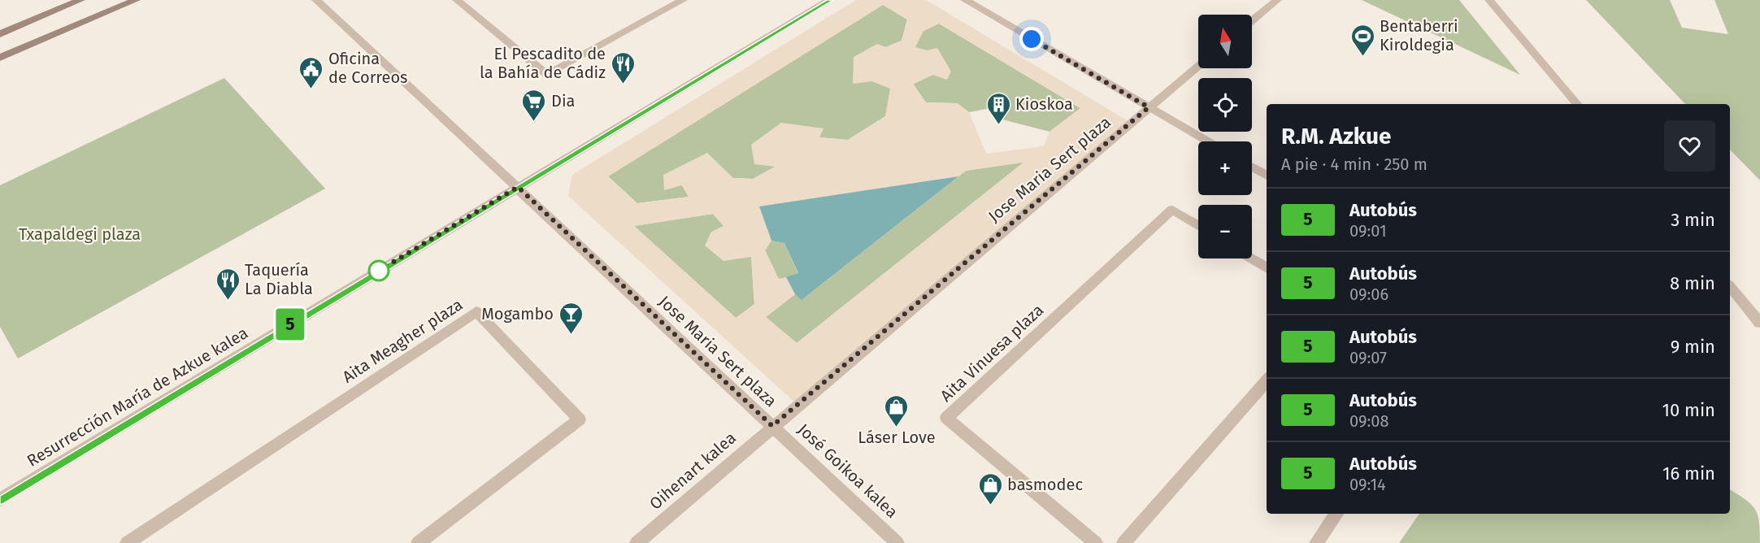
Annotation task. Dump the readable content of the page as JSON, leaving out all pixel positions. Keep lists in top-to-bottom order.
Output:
{
  "streets": {
    "street": [
      "Jose Maria Sert plaza",
      "Aita Meagher plaza",
      "Aita Vinuesa plaza",
      "Resurrección María de Azkue kalea",
      "Oihenart kalea",
      "José Goikoa kalea"
    ]
  },
  "crossings": [
    ["Jose Maria Sert plaza", "Resurrección María de Azkue kalea"],
    ["Jose Maria Sert plaza", "Oihenart kalea"],
    ["Jose Maria Sert plaza", "José Goikoa kalea"],
    ["Oihenart kalea", "José Goikoa kalea"]
  ],
  "parks": ["Txapaldegi plaza"],
  "places": {
    "sports": ["Bentaberri Kiroldegia"],
    "restaurant": ["El Pescadito de la Bahía de Cádiz", "Taquería La Diabla"],
    "public building": ["Oficina de Correos"],
    "supermarket": ["Dia"],
    "building": ["Kioskoa"],
    "bar": ["Mogambo"],
    "shop": ["Láser Love", "basmodec"]
  },
  "lines": ["bus line 5"],
  "north": "top",
  "page": {
    "on_map": "5",
    "map_buttons": ["+", "−"],
    "heading": ["R.M. Azkue", "A pie · 4 min · 250 m"],
    "list": [
      {
        "mark": "5",
        "name": "Autobús",
        "note": "09:01",
        "value": "3 min"
      },
      {
        "mark": "5",
        "name": "Autobús",
        "note": "09:06",
        "value": "8 min"
      },
      {
        "mark": "5",
        "name": "Autobús",
        "note": "09:07",
        "value": "9 min"
      },
      {
        "mark": "5",
        "name": "Autobús",
        "note": "09:08",
        "value": "10 min"
      },
      {
        "mark": "5",
        "name": "Autobús",
        "note": "09:14",
        "value": "16 min"
      }
    ]
  }
}
